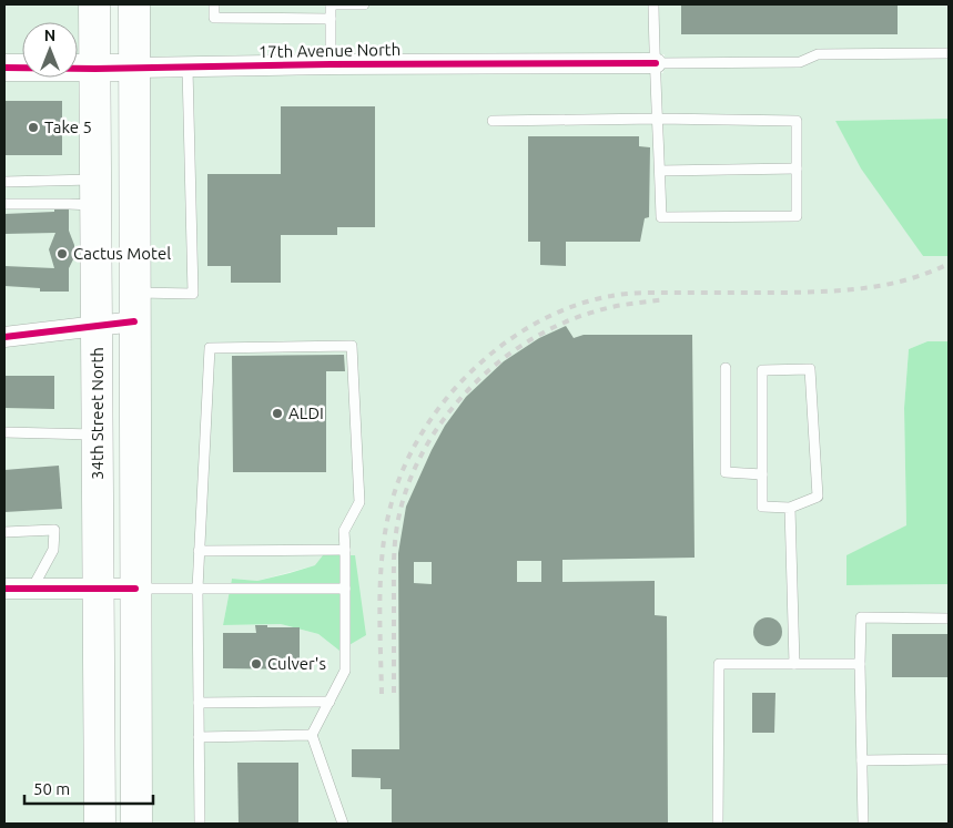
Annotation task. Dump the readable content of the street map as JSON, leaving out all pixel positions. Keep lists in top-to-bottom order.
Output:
{
  "streets": {
    "highway": ["34th Street North"],
    "street": ["17th Avenue North"]
  },
  "crossings": [
    ["17th Avenue North", "34th Street North"]
  ],
  "places": [
    "Take 5",
    "Cactus Motel",
    "ALDI",
    "Culver's"
  ],
  "scale_bar": "50 m",
  "north": "top"
}
